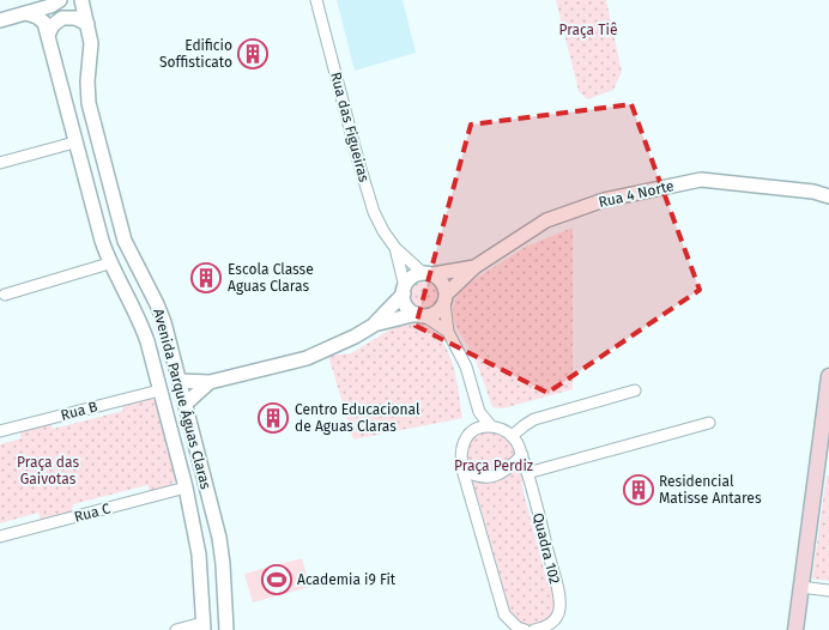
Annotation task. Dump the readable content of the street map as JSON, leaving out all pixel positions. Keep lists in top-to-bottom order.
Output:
{
  "streets": {
    "street": [
      "Rua das Figueiras",
      "Rua 4 Norte",
      "Avenida Parque Águas Claras",
      "Rua B",
      "Rua C",
      "Quadra 102"
    ]
  },
  "crossings": [
    ["Rua das Figueiras", "Rua 4 Norte"],
    ["Avenida Parque Águas Claras", "Rua B"],
    ["Avenida Parque Águas Claras", "Rua C"]
  ],
  "parks": ["Praça Tiê", "Praça das Gaivotas", "Praça Perdiz"],
  "places": {
    "building": [
      "Edificio Soffisticato",
      "Escola Classe Aguas Claras",
      "Centro Educacional de Aguas Claras",
      "Residencial Matisse Antares"
    ],
    "sports": ["Academia i9 Fit"]
  }
}
